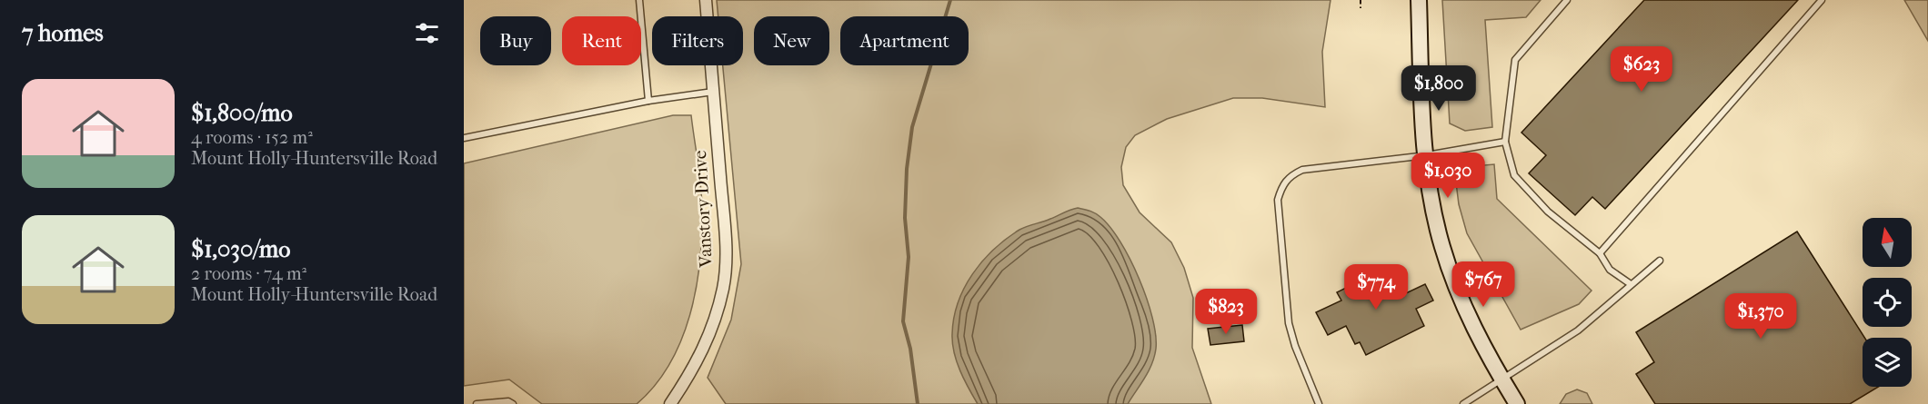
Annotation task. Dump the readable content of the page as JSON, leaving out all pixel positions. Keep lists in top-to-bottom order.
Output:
{
  "streets": {
    "street": ["Vanstory Drive"]
  },
  "north": "top",
  "page": {
    "heading": "7 homes",
    "chip": [
      "Buy",
      "Rent",
      "Filters",
      "New",
      "Apartment"
    ],
    "price": [
      "$623",
      "$1,800",
      "$1,030",
      "$767",
      "$774",
      "$823",
      "$1,370"
    ],
    "list": [
      {
        "name": "$1,800/mo",
        "note": "4 rooms · 152 m² · Mount Holly-Huntersville Road"
      },
      {
        "name": "$1,030/mo",
        "note": "2 rooms · 74 m² · Mount Holly-Huntersville Road"
      }
    ]
  }
}
